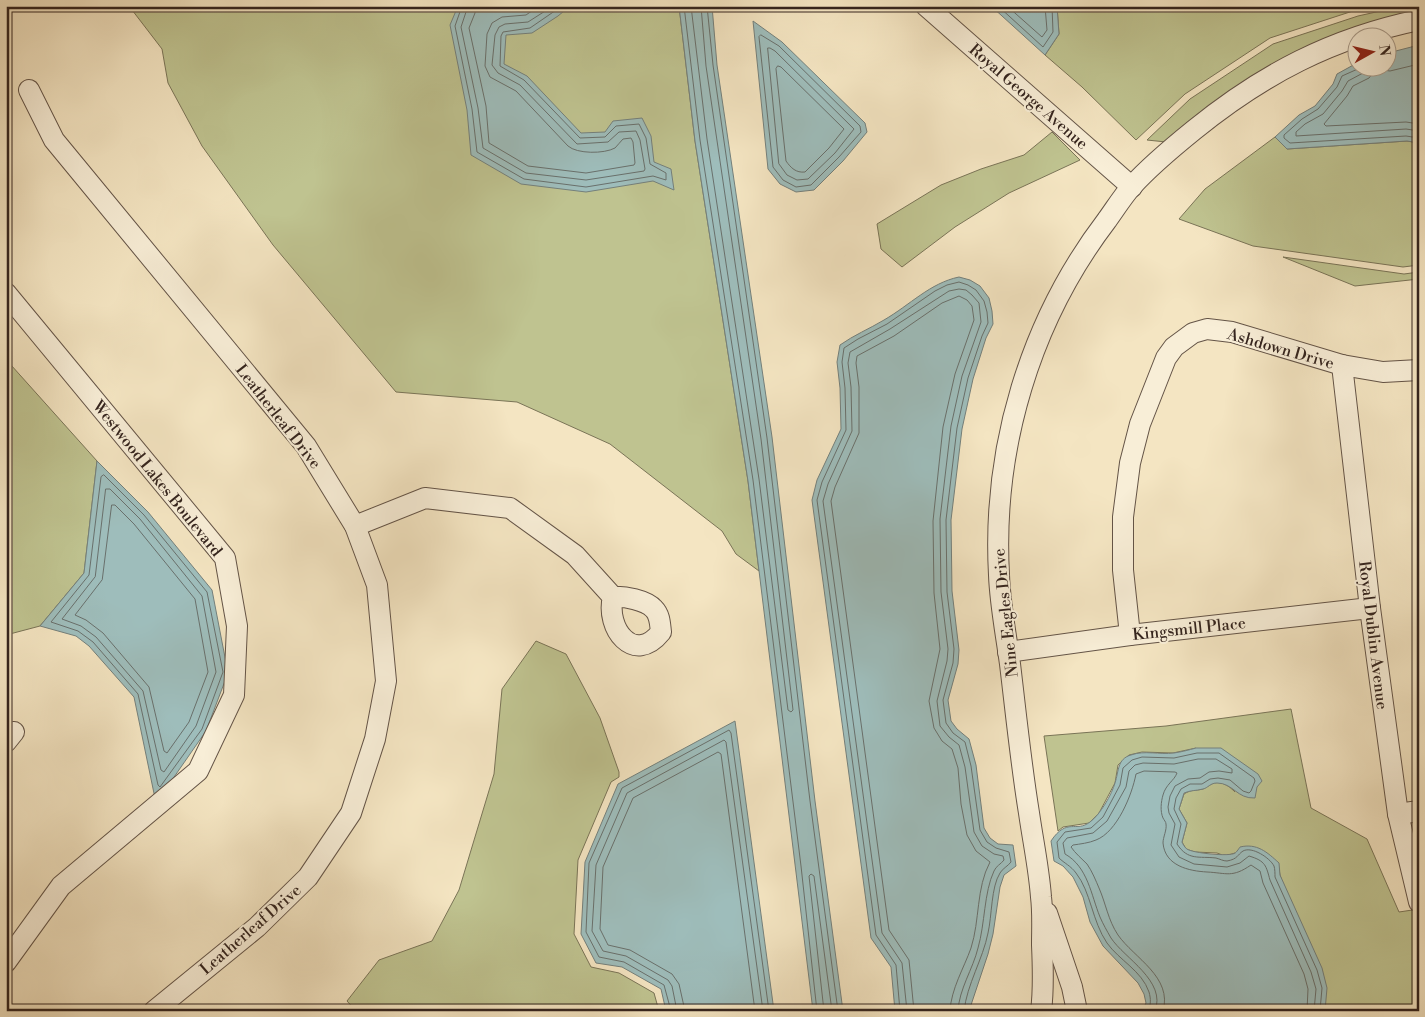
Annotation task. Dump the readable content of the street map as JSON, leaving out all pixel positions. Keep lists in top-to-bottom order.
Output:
{
  "streets": {
    "street": [
      "Royal George Avenue",
      "Ashdown Drive",
      "Leatherleaf Drive",
      "Westwood Lakes Boulevard",
      "Nine Eagles Drive",
      "Kingsmill Place",
      "Royal Dublin Avenue"
    ]
  },
  "crossings": [
    ["Royal George Avenue", "Nine Eagles Drive"],
    ["Ashdown Drive", "Kingsmill Place"],
    ["Ashdown Drive", "Royal Dublin Avenue"],
    ["Nine Eagles Drive", "Kingsmill Place"],
    ["Kingsmill Place", "Royal Dublin Avenue"]
  ],
  "north": "right"
}
